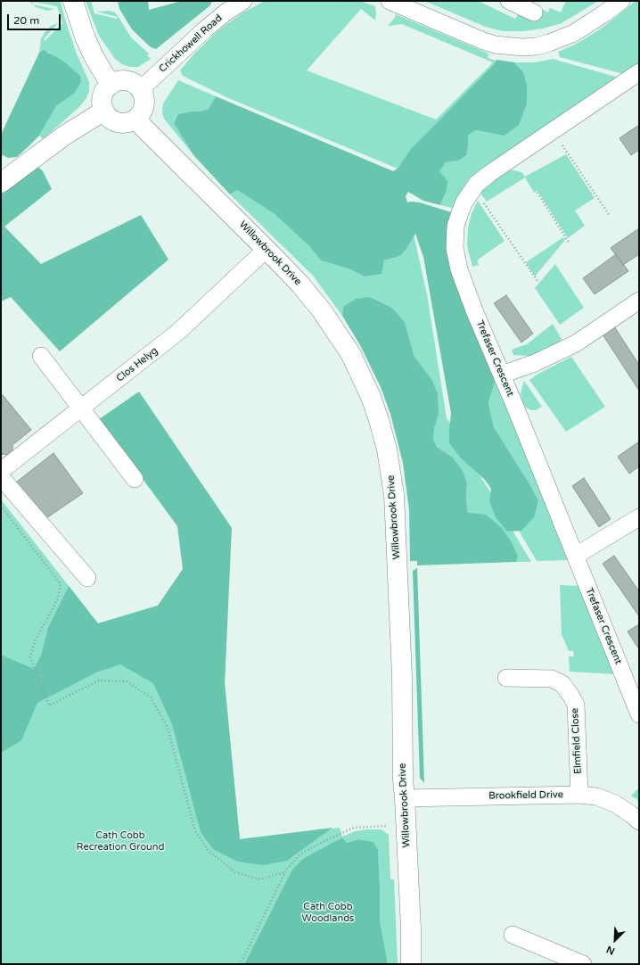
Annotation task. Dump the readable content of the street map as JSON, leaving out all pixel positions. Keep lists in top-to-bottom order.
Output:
{
  "streets": {
    "street": [
      "Crickhowell Road",
      "Willowbrook Drive",
      "Trefaser Crescent",
      "Clos Helyg",
      "Elmfield Close",
      "Brookfield Drive"
    ]
  },
  "crossings": [
    ["Crickhowell Road", "Willowbrook Drive"],
    ["Willowbrook Drive", "Clos Helyg"],
    ["Willowbrook Drive", "Brookfield Drive"],
    ["Elmfield Close", "Brookfield Drive"]
  ],
  "parks": ["Cath Cobb Recreation Ground", "Cath Cobb Woodlands"],
  "scale_bar": "20 m",
  "north": "bottom left"
}
